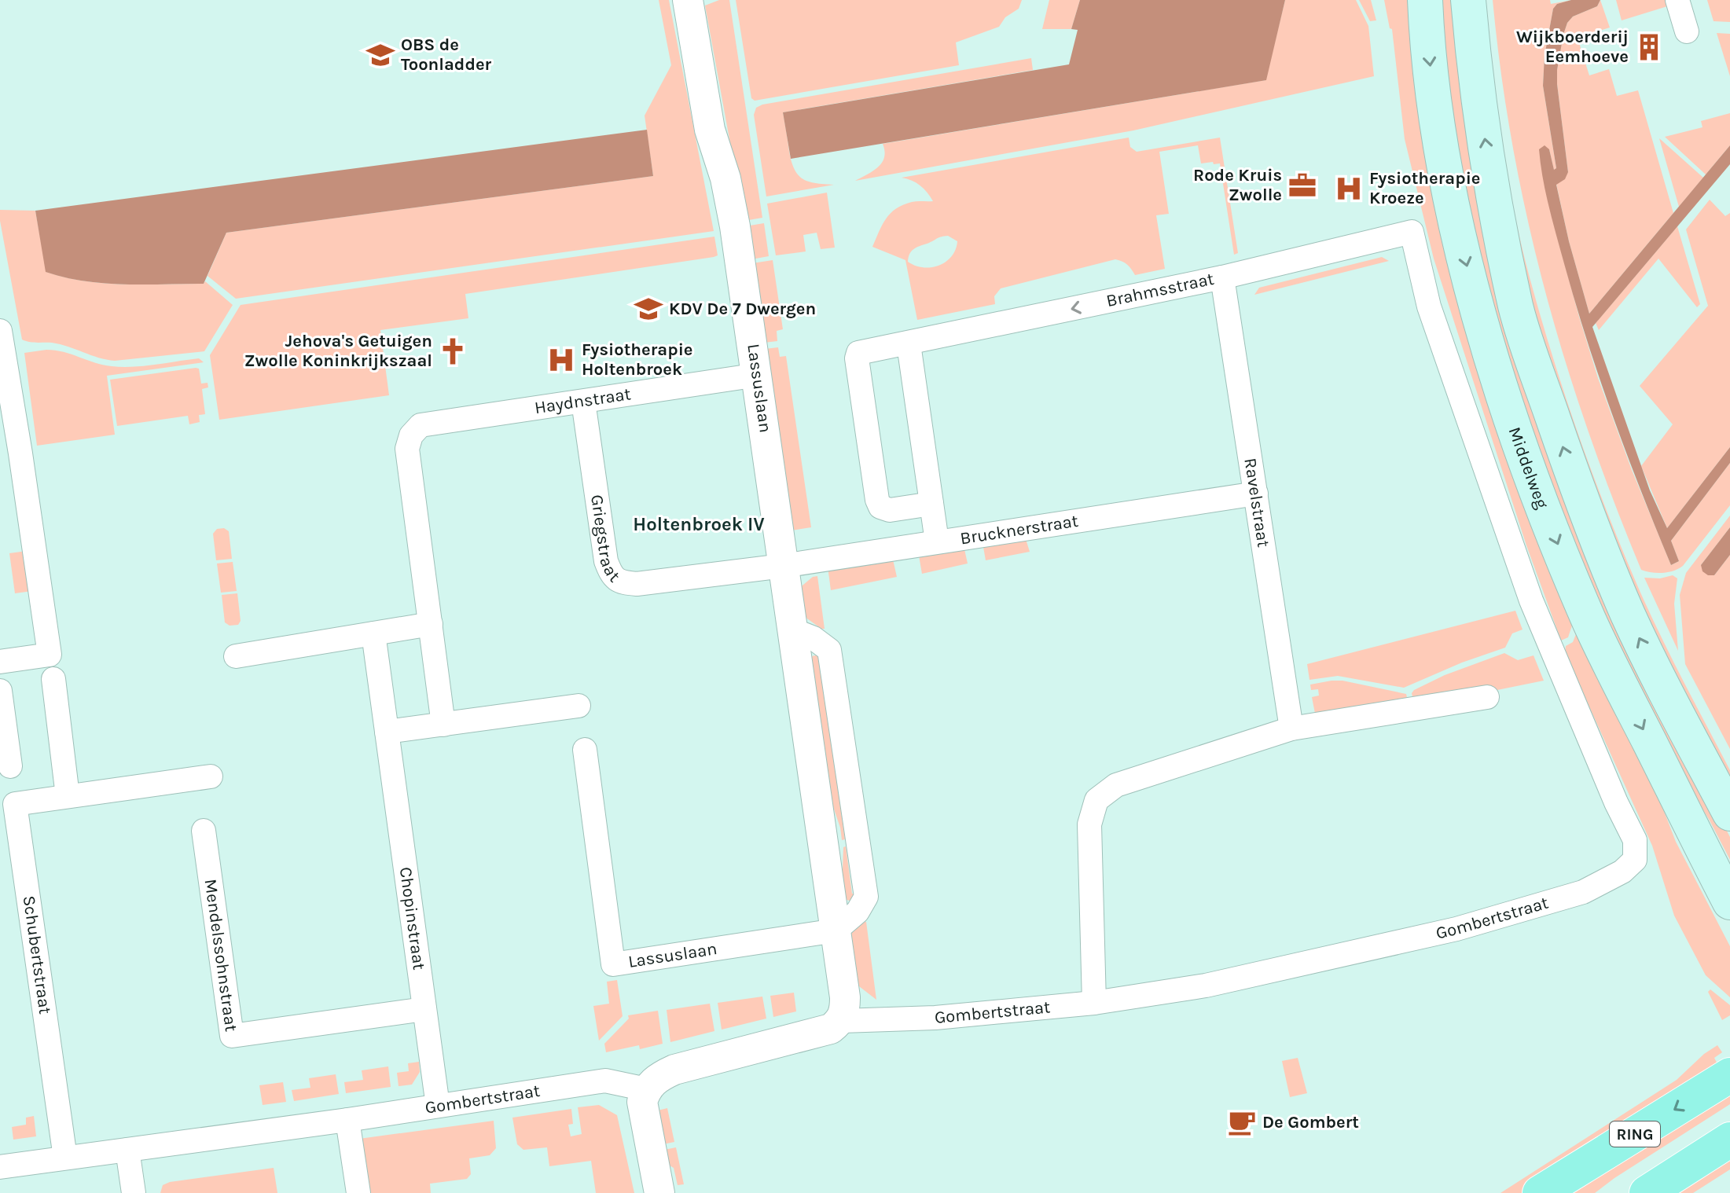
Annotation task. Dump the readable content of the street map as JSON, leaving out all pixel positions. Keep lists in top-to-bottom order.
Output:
{
  "streets": {
    "main road": ["Middelweg", "RING"],
    "street": [
      "Brahmsstraat",
      "Lassuslaan",
      "Haydnstraat",
      "Ravelstraat",
      "Brucknerstraat",
      "Griegstraat",
      "Gombertstraat",
      "Chopinstraat",
      "Mendelssohnstraat",
      "Schubertstraat"
    ]
  },
  "crossings": [
    ["Brahmsstraat", "Ravelstraat"],
    ["Brahmsstraat", "Gombertstraat"],
    ["Lassuslaan", "Haydnstraat"],
    ["Lassuslaan", "Brucknerstraat"],
    ["Lassuslaan", "Griegstraat"],
    ["Lassuslaan", "Gombertstraat"],
    ["Haydnstraat", "Griegstraat"],
    ["Ravelstraat", "Brucknerstraat"],
    ["Brucknerstraat", "Griegstraat"],
    ["Gombertstraat", "Chopinstraat"],
    ["Gombertstraat", "Schubertstraat"],
    ["Chopinstraat", "Mendelssohnstraat"]
  ],
  "districts": ["Holtenbroek IV"],
  "places": {
    "building": ["Wijkboerderij Eemhoeve"],
    "school or university": ["OBS de Toonladder", "KDV De 7 Dwergen"],
    "office": ["Rode Kruis Zwolle"],
    "hospital": ["Fysiotherapie Kroeze", "Fysiotherapie Holtenbroek"],
    "church": ["Jehova's Getuigen Zwolle Koninkrijkszaal"],
    "cafe": ["De Gombert"]
  }
}
